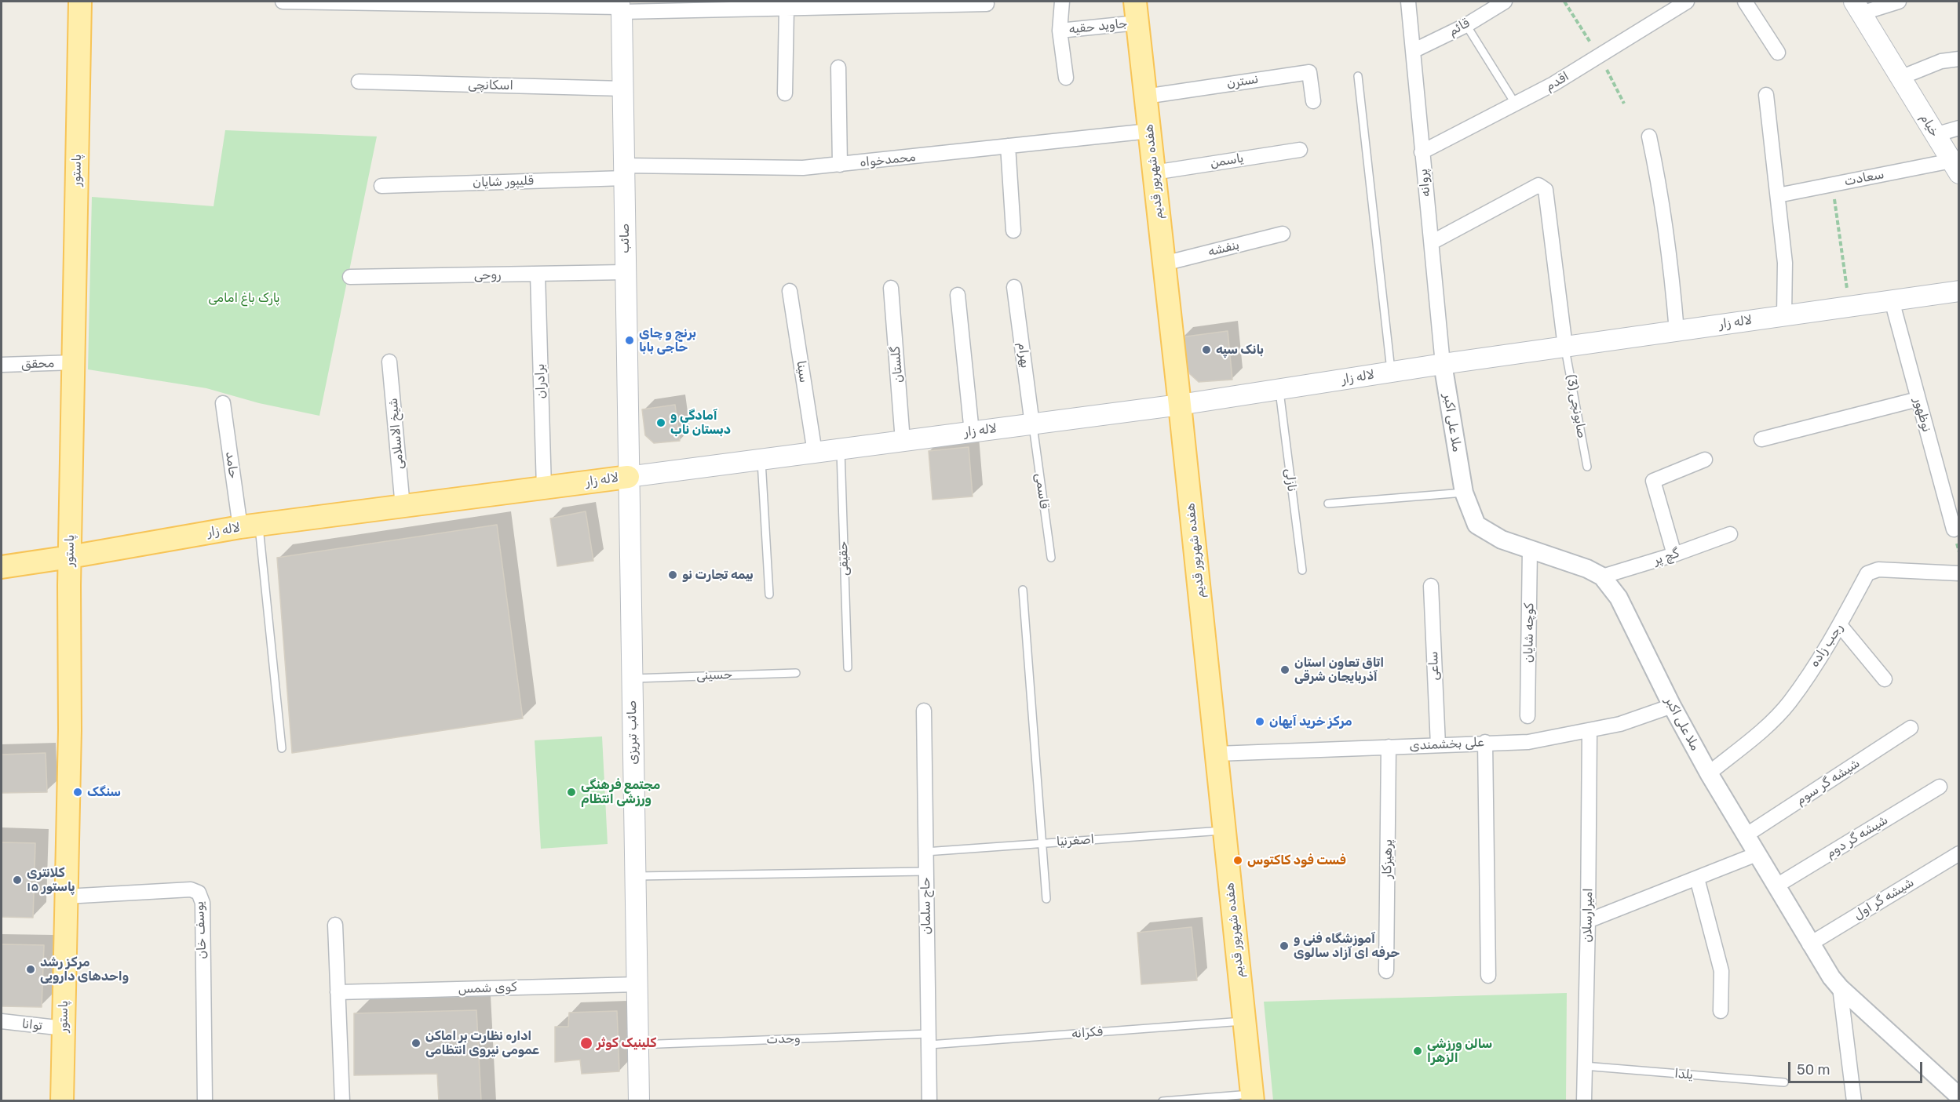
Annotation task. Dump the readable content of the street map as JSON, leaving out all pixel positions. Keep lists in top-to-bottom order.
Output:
{
  "streets": {
    "main road": [
      "خیام",
      "پاستور",
      "هفده شهریور قدیم",
      "صائب",
      "لاله زار",
      "صائب تبریزی"
    ],
    "street": [
      "جاوید حقیه",
      "قائم",
      "نسترن",
      "اقدم",
      "اسکانچی",
      "محمدخواه",
      "یاسمن",
      "سعادت",
      "قلیپور شایان",
      "پروانه",
      "بنفشه",
      "روحی",
      "بهرام",
      "محقق",
      "گلستان",
      "سینا",
      "برادران",
      "نوظهور",
      "ملا علی اکبر",
      "شیخ الاسلامی",
      "حامد",
      "گچ پر",
      "کوچه شایان",
      "رجب زاده",
      "ساعی",
      "علی بخشمندی",
      "شیشه گر سوم",
      "شیشه گر دوم",
      "پرهیزکار",
      "شیشه گر اول",
      "حاج سلمان",
      "امیرارسلان",
      "یوسف خان",
      "کوی شمس",
      "توانا"
    ],
    "lane": [
      "صابونچی (3)",
      "نازلی",
      "قاسمی",
      "حقیقی",
      "حسینی",
      "اصغرنیا",
      "فکرانه",
      "وحدت",
      "یلدا"
    ]
  },
  "crossings": [
    ["جاوید حقیه", "هفده شهریور قدیم"],
    ["قائم", "پروانه"],
    ["نسترن", "هفده شهریور قدیم"],
    ["اقدم", "پروانه"],
    ["اسکانچی", "صائب"],
    ["خیام", "سعادت"],
    ["محمدخواه", "هفده شهریور قدیم"],
    ["محمدخواه", "قلیپور شایان"],
    ["محمدخواه", "صائب"],
    ["یاسمن", "هفده شهریور قدیم"],
    ["پاستور", "لاله زار"],
    ["پاستور", "محقق"],
    ["پاستور", "یوسف خان"],
    ["پاستور", "توانا"],
    ["هفده شهریور قدیم", "بنفشه"],
    ["هفده شهریور قدیم", "لاله زار"],
    ["هفده شهریور قدیم", "علی بخشمندی"],
    ["هفده شهریور قدیم", "اصغرنیا"],
    ["هفده شهریور قدیم", "فکرانه"],
    ["قلیپور شایان", "صائب"],
    ["پروانه", "لاله زار"],
    ["پروانه", "ملا علی اکبر"],
    ["صائب", "روحی"],
    ["صائب", "لاله زار"],
    ["صائب", "صائب تبریزی"],
    ["روحی", "برادران"],
    ["لاله زار", "بهرام"],
    ["لاله زار", "گلستان"],
    ["لاله زار", "سینا"],
    ["لاله زار", "برادران"],
    ["لاله زار", "صابونچی (3)"],
    ["لاله زار", "نوظهور"],
    ["لاله زار", "ملا علی اکبر"],
    ["لاله زار", "شیخ الاسلامی"],
    ["لاله زار", "حامد"],
    ["لاله زار", "نازلی"],
    ["لاله زار", "قاسمی"],
    ["لاله زار", "حقیقی"],
    ["لاله زار", "صائب تبریزی"],
    ["بهرام", "قاسمی"],
    ["ملا علی اکبر", "گچ پر"],
    ["ملا علی اکبر", "کوچه شایان"],
    ["ملا علی اکبر", "رجب زاده"],
    ["ملا علی اکبر", "علی بخشمندی"],
    ["ملا علی اکبر", "شیشه گر سوم"],
    ["ملا علی اکبر", "شیشه گر دوم"],
    ["ملا علی اکبر", "شیشه گر اول"],
    ["ساعی", "علی بخشمندی"],
    ["حسینی", "صائب تبریزی"],
    ["صائب تبریزی", "کوی شمس"],
    ["صائب تبریزی", "وحدت"],
    ["علی بخشمندی", "پرهیزکار"],
    ["علی بخشمندی", "امیرارسلان"],
    ["اصغرنیا", "حاج سلمان"],
    ["حاج سلمان", "فکرانه"],
    ["حاج سلمان", "وحدت"],
    ["امیرارسلان", "یلدا"],
    ["فکرانه", "وحدت"]
  ],
  "parks": ["پارک باغ امامی"],
  "places": [
    "برنج و چای حاجی بابا",
    "بانک سپه",
    "آمادگی و دبستان ناب",
    "بیمه تجارت نو",
    "اتاق تعاون استان آذربایجان شرقی",
    "مرکز خرید آیهان",
    "سنگک",
    "مجتمع فرهنگی ورزشی انتظام",
    "فست فود کاکتوس",
    "کلانتری ۱۵ پاستور",
    "آموزشگاه فنی و حرفه ای آزاد سالوی",
    "مرکز رشد واحدهای دارویی",
    "اداره نظارت بر اماکن عمومی نیروی انتظامی",
    "کلینیک کوثر",
    "سالن ورزشی الزهرا"
  ],
  "scale_bar": "50 m"
}
